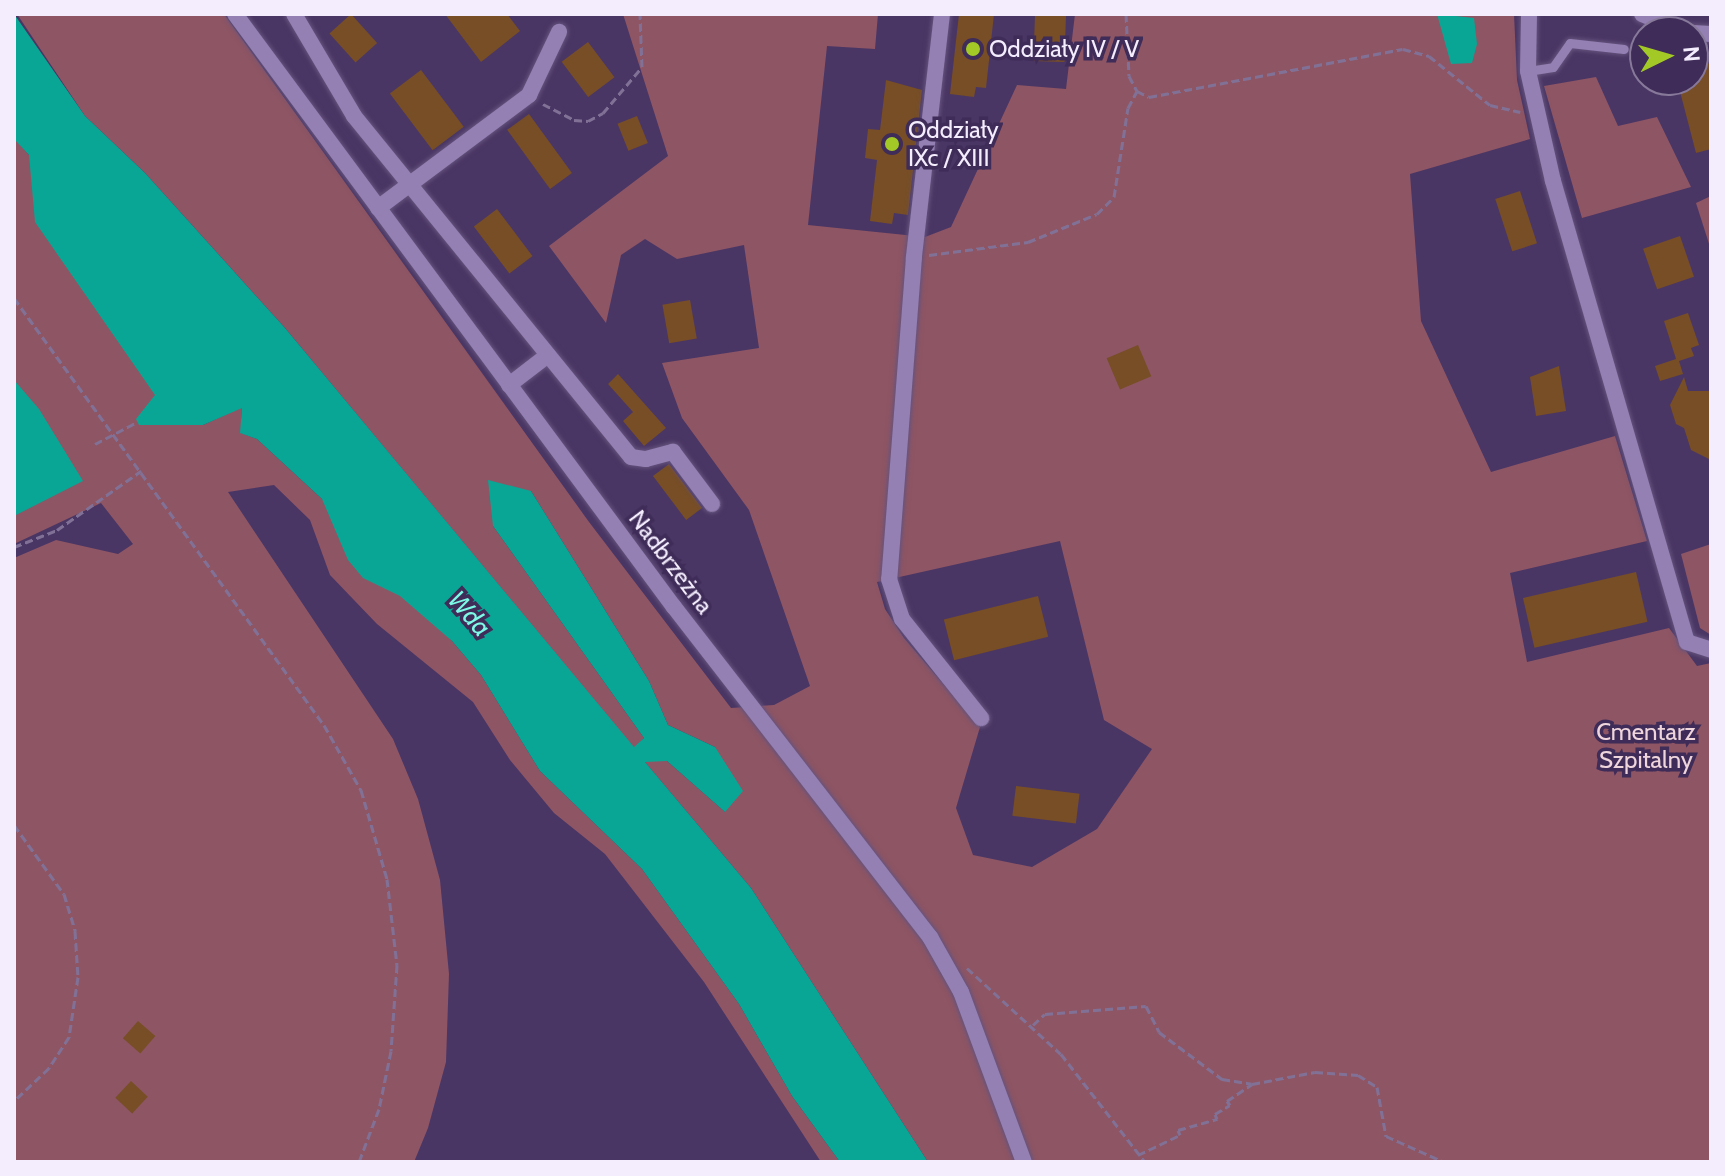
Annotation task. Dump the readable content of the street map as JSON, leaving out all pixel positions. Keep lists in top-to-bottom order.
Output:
{
  "streets": {
    "street": ["Nadbrzeżna"]
  },
  "water": ["Wda"],
  "parks": ["Cmentarz Szpitalny"],
  "places": ["Oddziały IV / V", "Oddziały IXc / XIII"],
  "north": "right"
}
